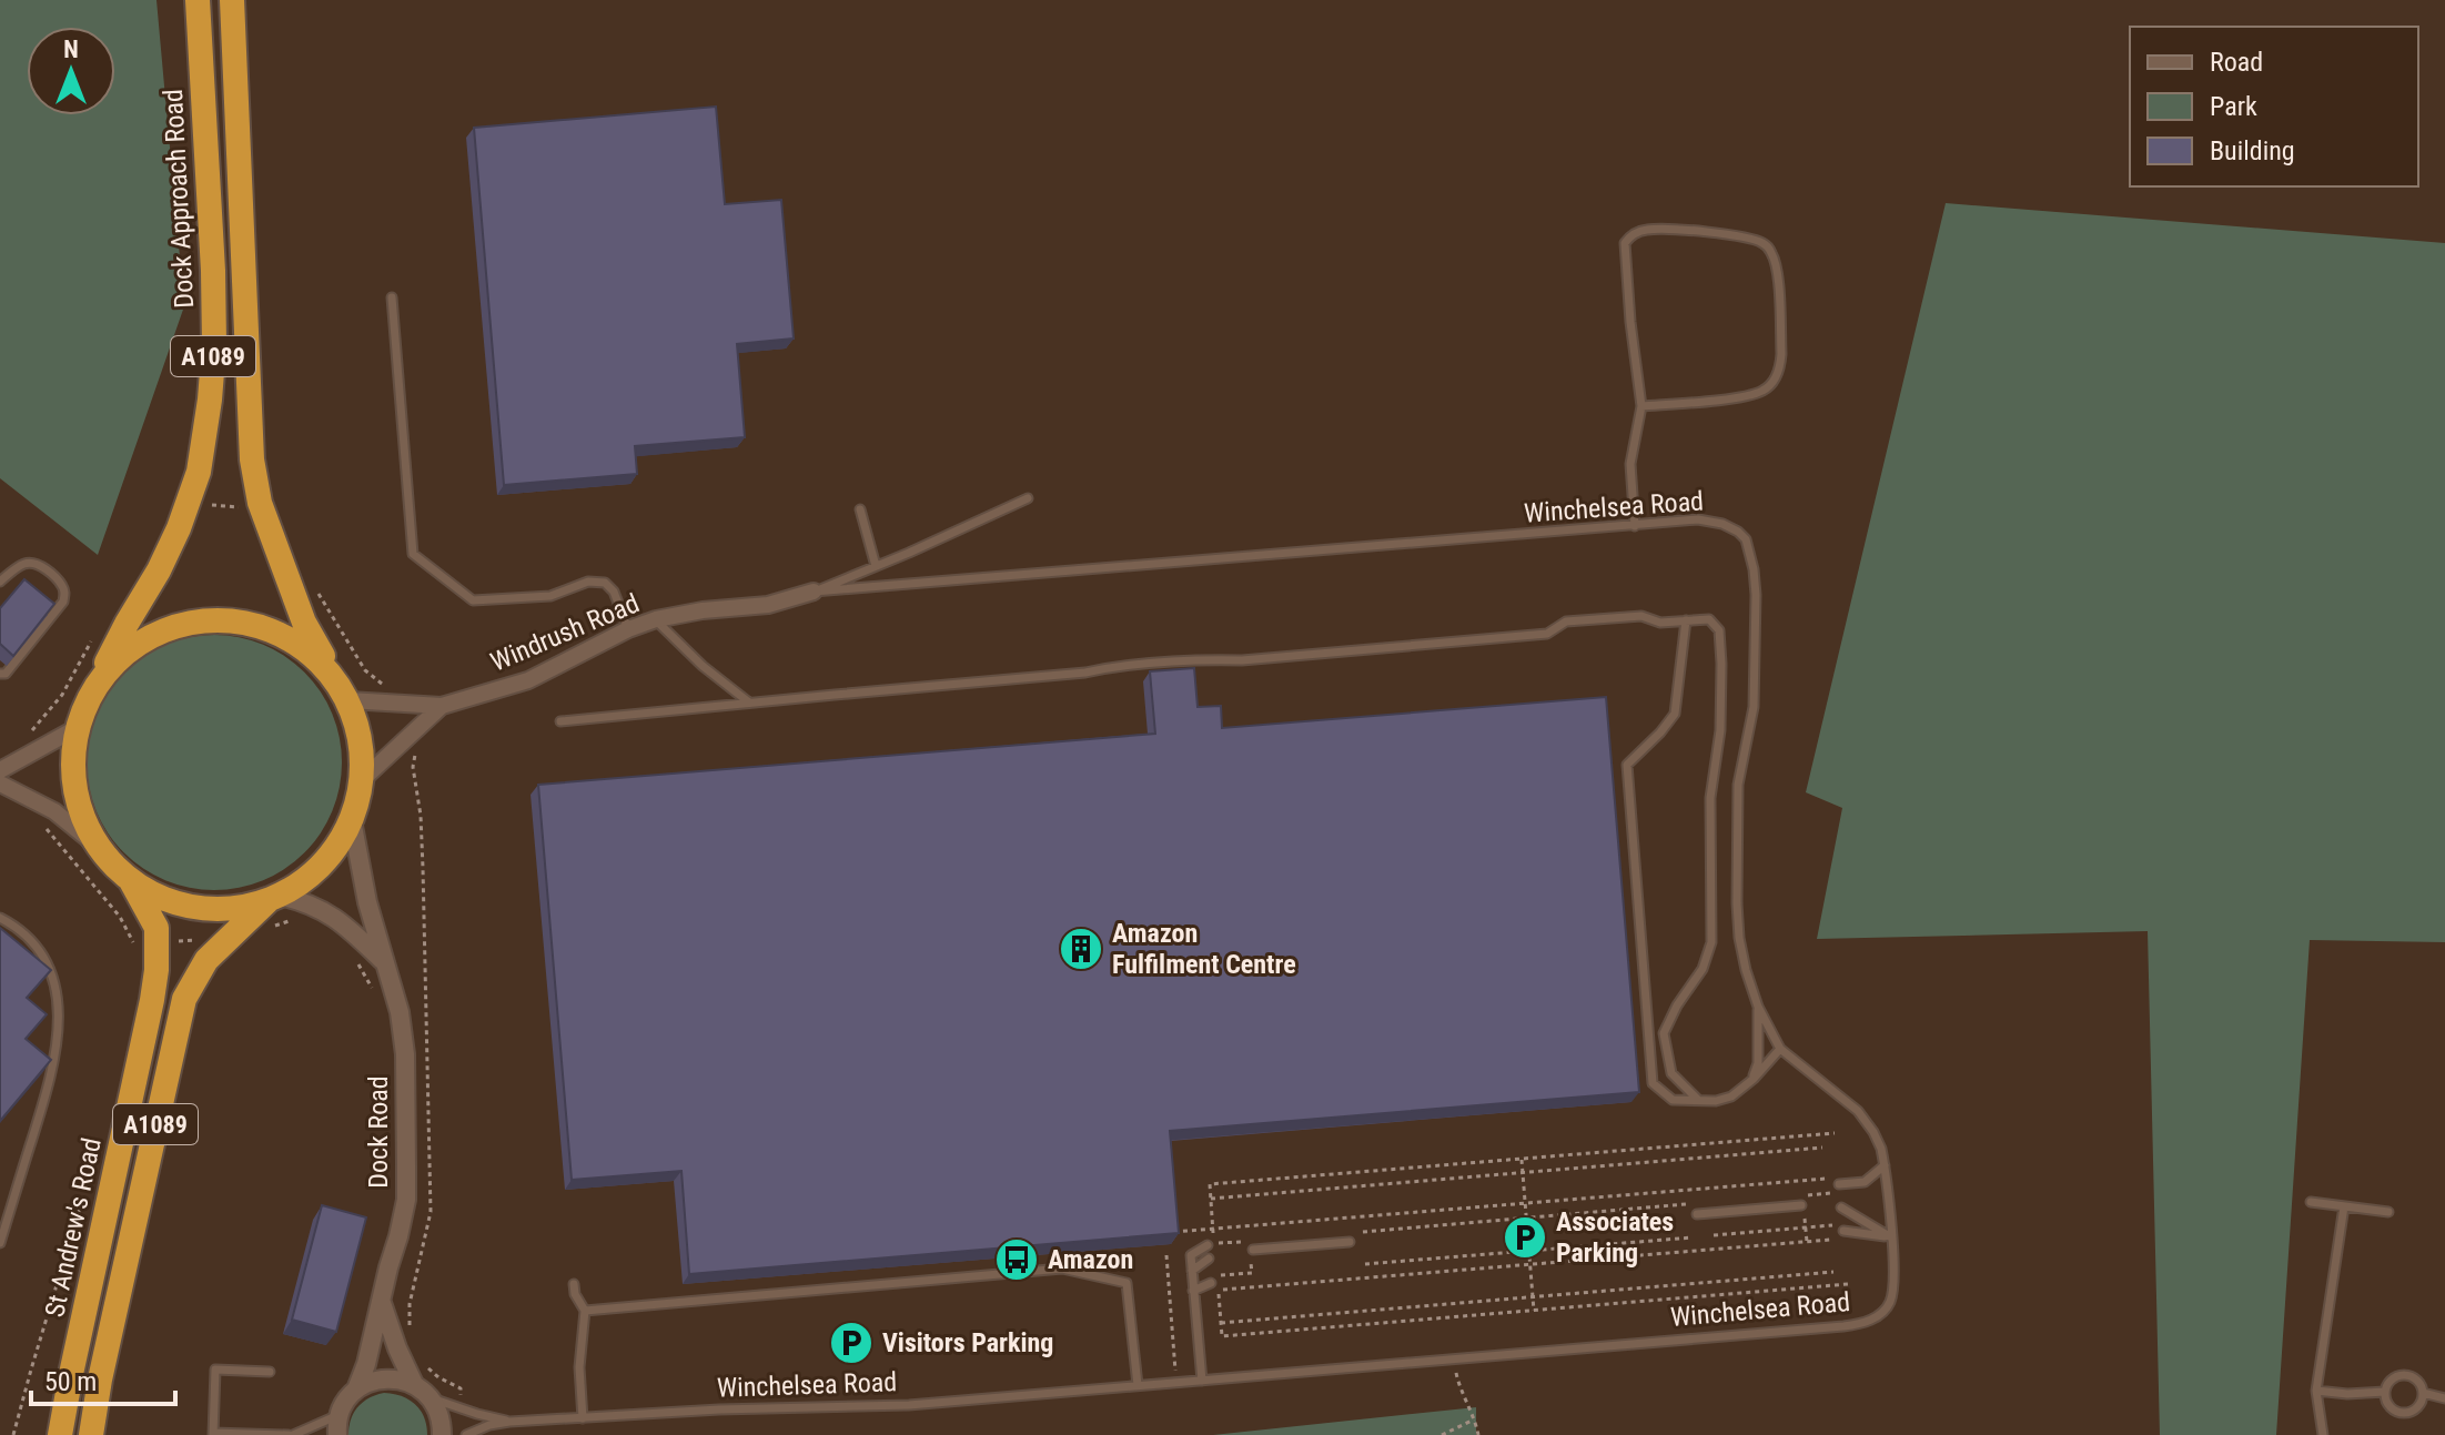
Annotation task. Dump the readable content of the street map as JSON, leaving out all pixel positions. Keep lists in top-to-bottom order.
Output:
{
  "streets": {
    "highway": ["Dock Approach Road", "A1089", "St Andrew's Road"],
    "street": ["Windrush Road", "Dock Road"],
    "lane": ["Winchelsea Road"]
  },
  "crossings": [
    ["Dock Approach Road", "A1089"],
    ["Dock Approach Road", "Windrush Road"],
    ["Dock Approach Road", "Dock Road"],
    ["Dock Approach Road", "St Andrew's Road"],
    ["A1089", "Windrush Road"],
    ["A1089", "Dock Road"],
    ["A1089", "St Andrew's Road"],
    ["Winchelsea Road", "Windrush Road"],
    ["Windrush Road", "Dock Road"],
    ["Windrush Road", "St Andrew's Road"],
    ["Dock Road", "St Andrew's Road"]
  ],
  "places": {
    "building": ["Amazon Fulfilment Centre"],
    "parking": ["Associates Parking", "Visitors Parking"],
    "bus stop": ["Amazon"]
  },
  "legend": ["Road", "Park", "Building"],
  "scale_bar": "50 m",
  "north": "top"
}
